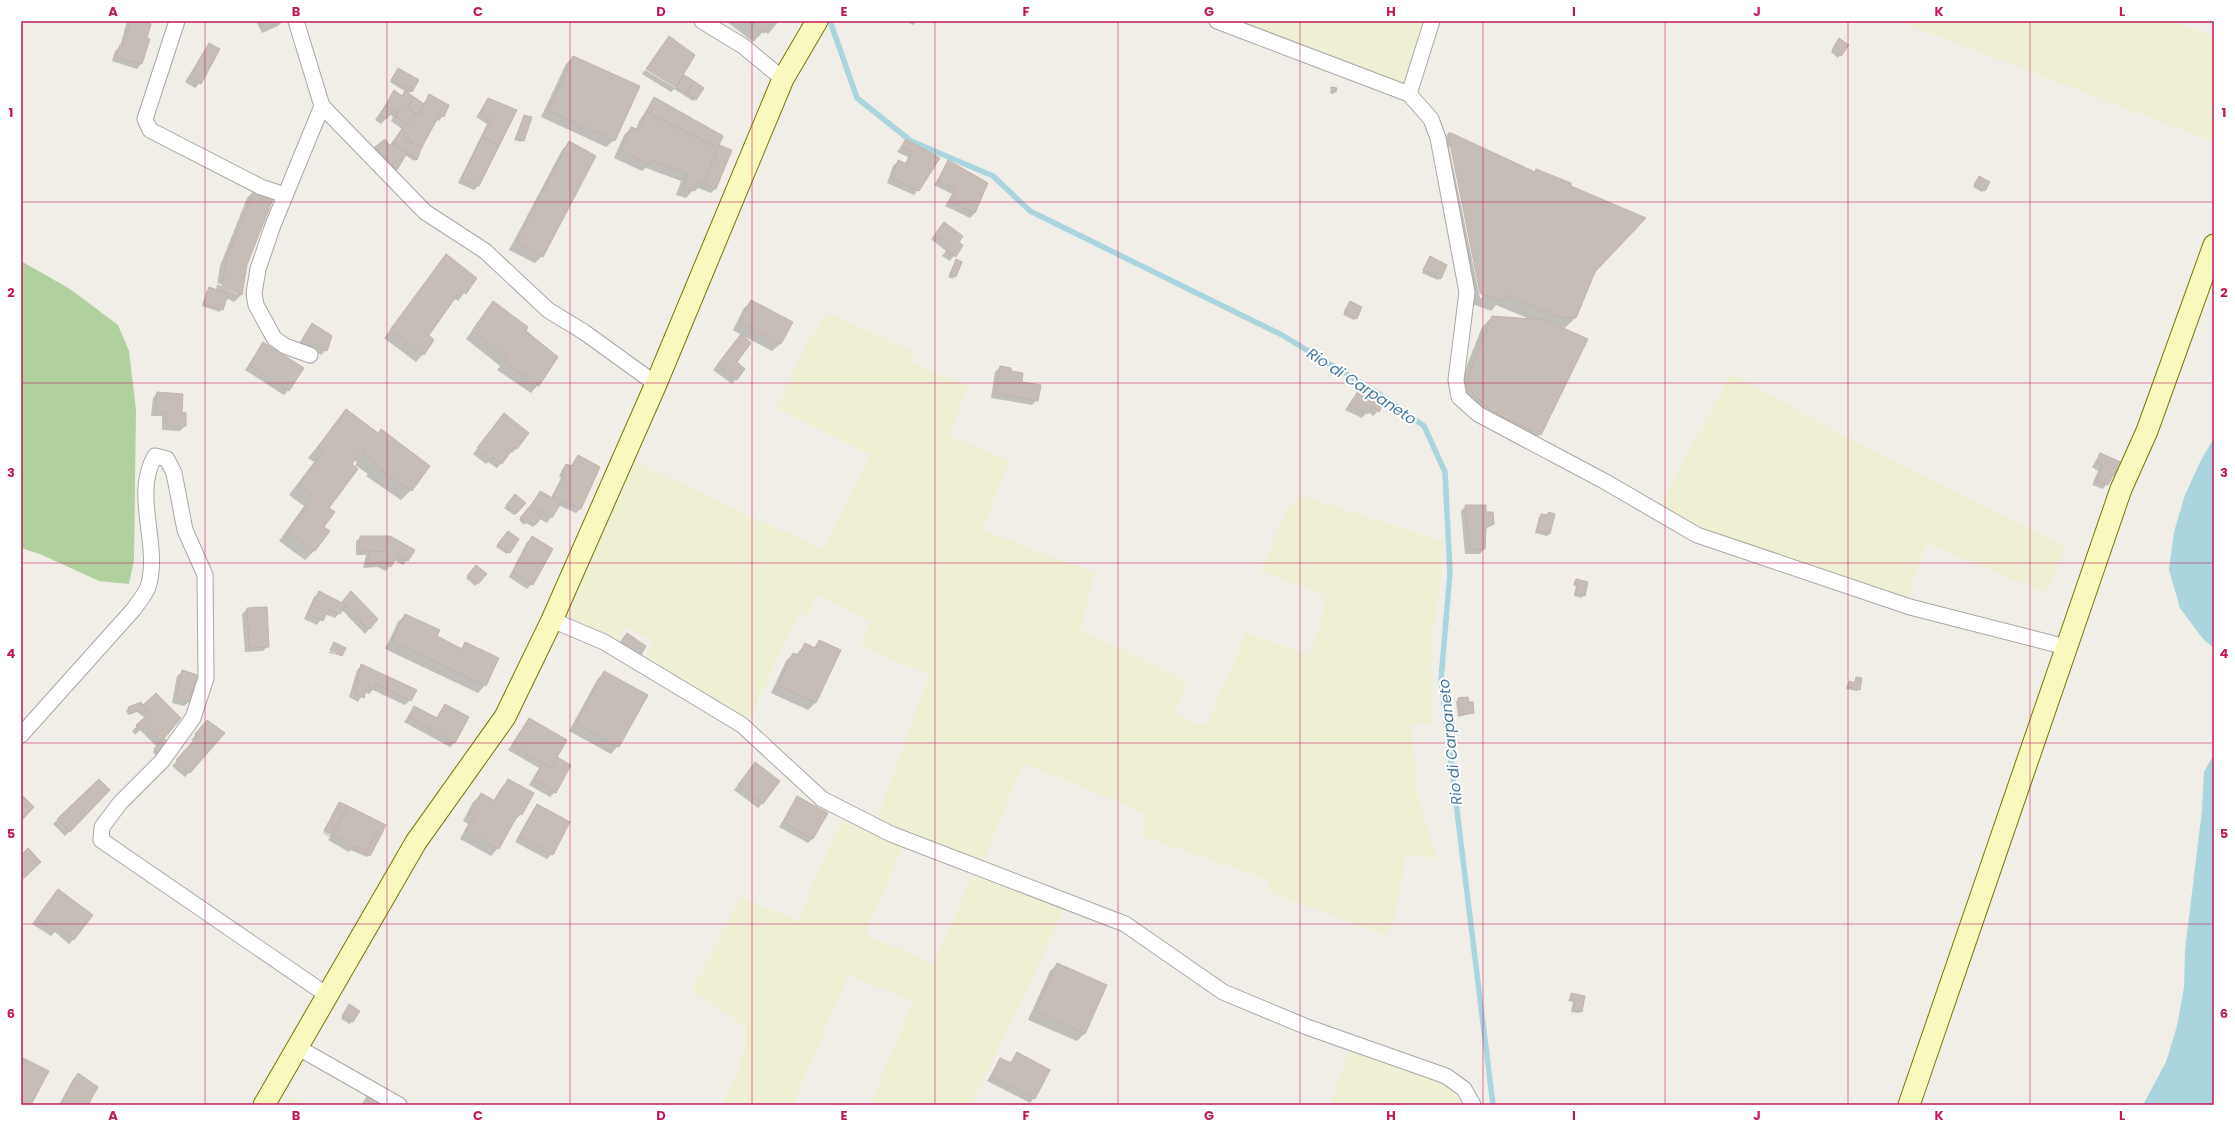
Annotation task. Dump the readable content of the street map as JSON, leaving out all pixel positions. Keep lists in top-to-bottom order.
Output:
{
  "water": ["Rio di Carpaneto"],
  "grid": {
    "columns": [
      "A",
      "B",
      "C",
      "D",
      "E",
      "F",
      "G",
      "H",
      "I",
      "J",
      "K",
      "L"
    ],
    "rows": [
      "1",
      "2",
      "3",
      "4",
      "5",
      "6"
    ]
  }
}
